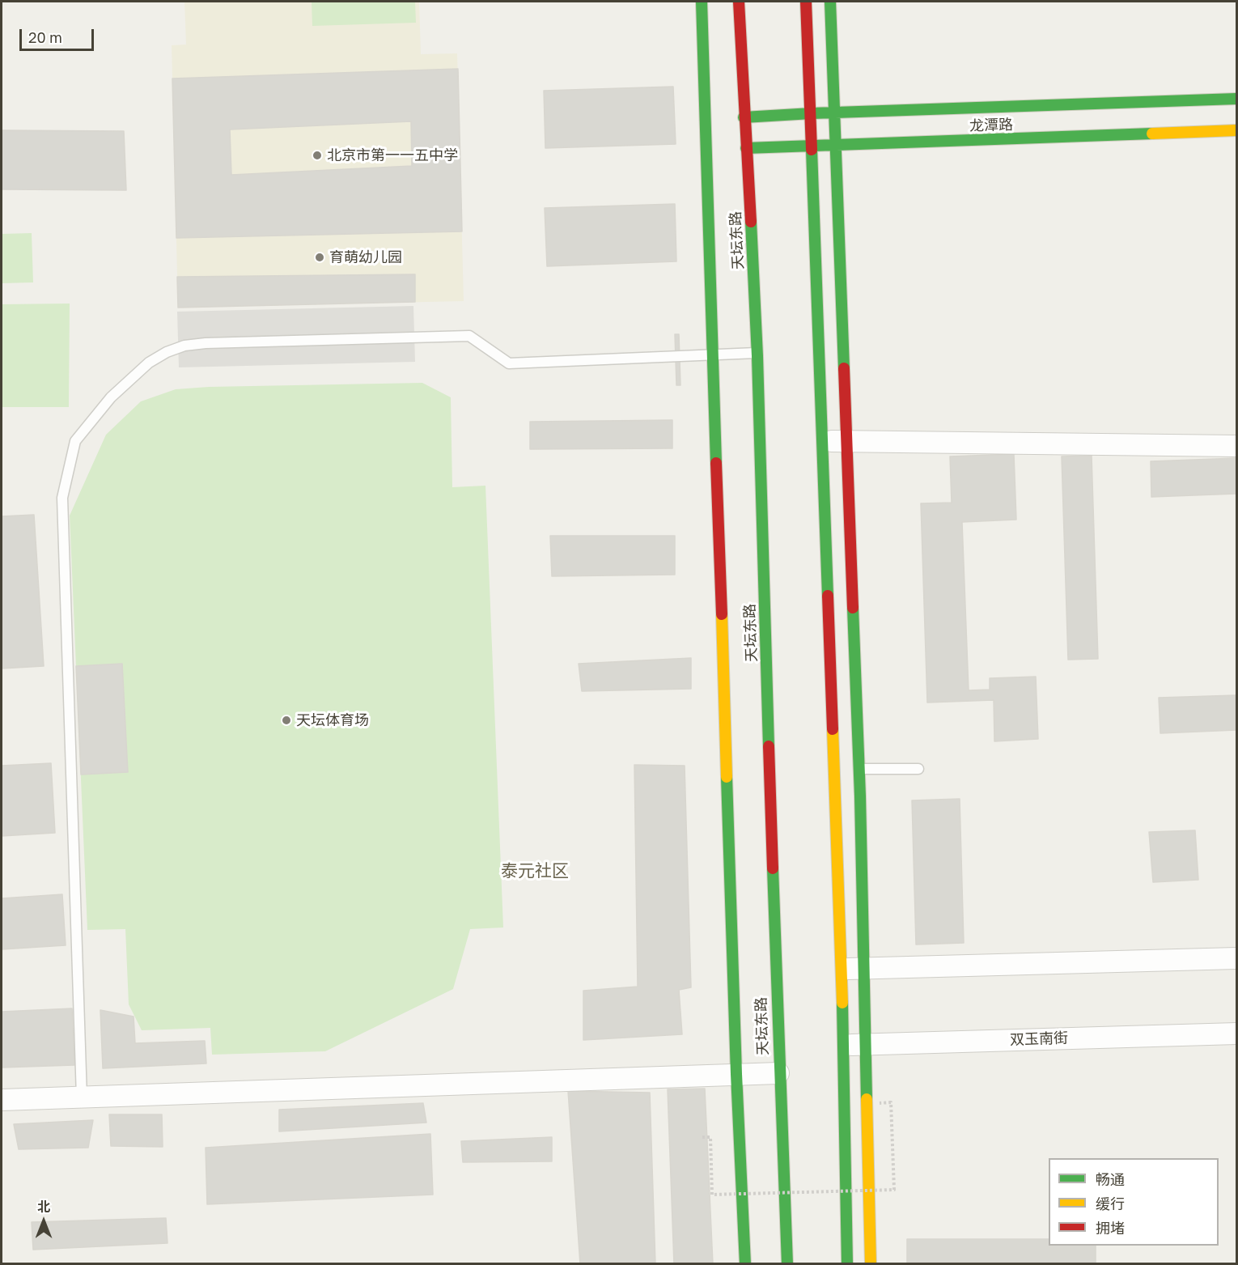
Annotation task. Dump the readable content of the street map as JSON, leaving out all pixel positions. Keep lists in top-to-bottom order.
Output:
{
  "streets": {
    "street": ["龙潭路", "天坛东路", "双玉南街"]
  },
  "crossings": [
    ["龙潭路", "天坛东路"]
  ],
  "districts": ["泰元社区"],
  "places": ["北京市第一一五中学", "育萌幼儿园", "天坛体育场"],
  "legend": ["畅通", "缓行", "拥堵"],
  "scale_bar": "20 m",
  "north": "top"
}
